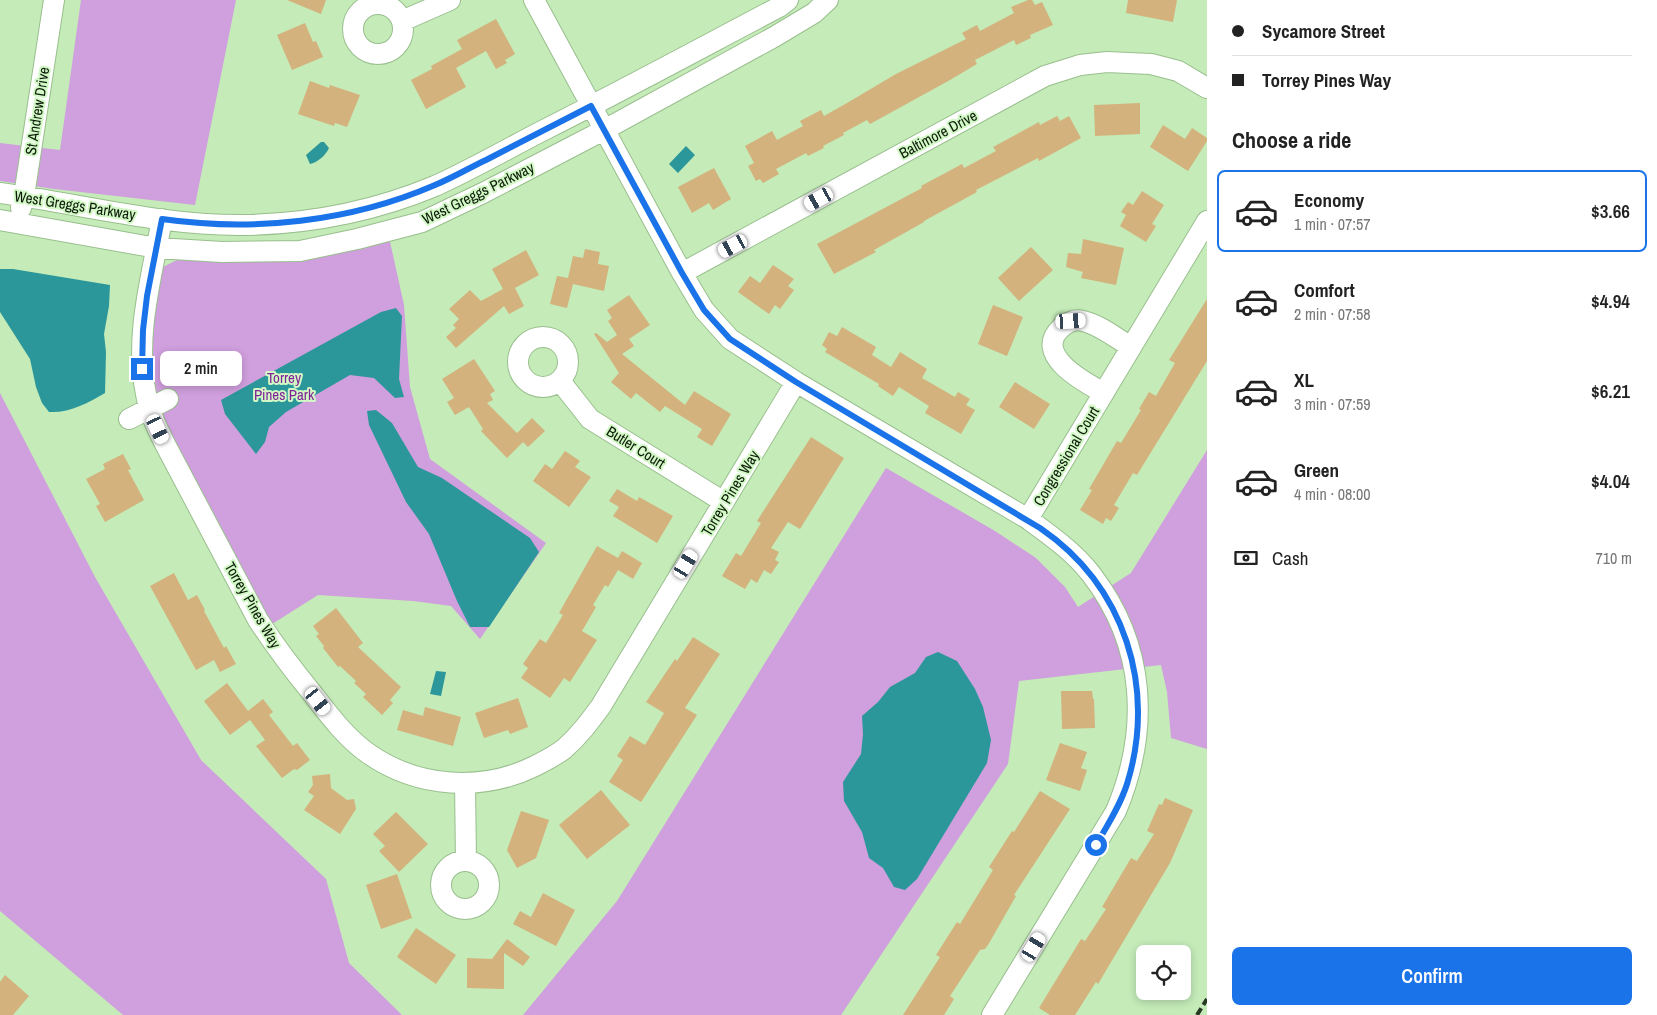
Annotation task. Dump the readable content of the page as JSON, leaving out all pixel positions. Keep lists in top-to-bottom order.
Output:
{
  "streets": {
    "street": [
      "St Andrew Drive",
      "Baltimore Drive",
      "West Greggs Parkway",
      "Butler Court",
      "Congressional Court",
      "Torrey Pines Way"
    ]
  },
  "crossings": [
    ["St Andrew Drive", "West Greggs Parkway"],
    ["West Greggs Parkway", "Torrey Pines Way"],
    ["Butler Court", "Torrey Pines Way"]
  ],
  "parks": ["Torrey Pines Park"],
  "page": {
    "banner": ["Sycamore Street", "Torrey Pines Way"],
    "heading": "Choose a ride",
    "list": [
      {
        "name": "Economy",
        "note": "1 min · 07:57",
        "value": "$3.66"
      },
      {
        "name": "Comfort",
        "note": "2 min · 07:58",
        "value": "$4.94"
      },
      {
        "name": "XL",
        "note": "3 min · 07:59",
        "value": "$6.21"
      },
      {
        "name": "Green",
        "note": "4 min · 08:00",
        "value": "$4.04"
      }
    ],
    "bubble": "2 min",
    "pay": ["Cash", "710 m"],
    "buttons": "Confirm"
  }
}
